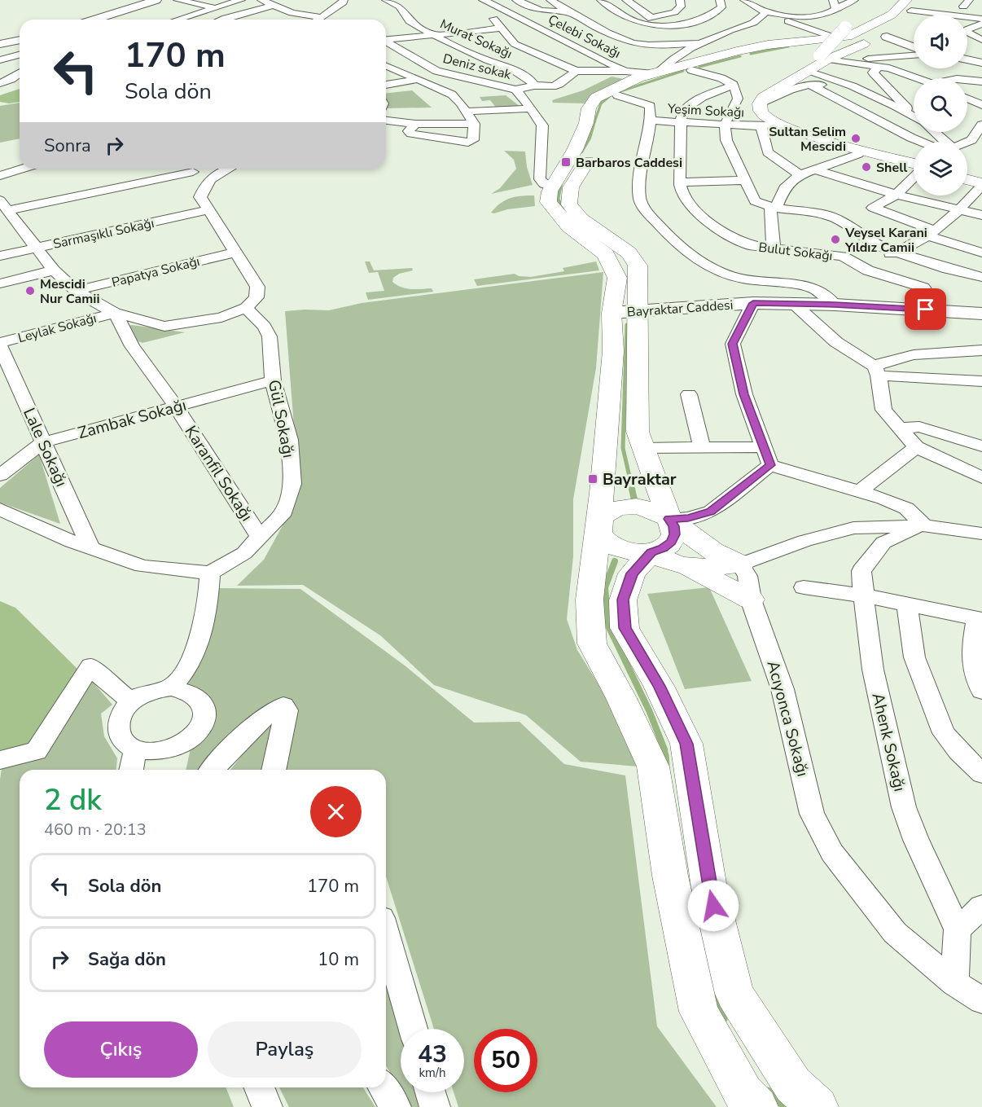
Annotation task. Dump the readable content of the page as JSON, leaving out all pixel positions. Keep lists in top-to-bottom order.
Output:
{
  "streets": {
    "street": [
      "Çelebi Sokağı",
      "Murat Sokağı",
      "Deniz sokak",
      "Yeşim Sokağı",
      "Sarmaşıklı Sokağı",
      "Bulut Sokağı",
      "Papatya Sokağı",
      "Bayraktar Caddesi",
      "Leylak Sokağı",
      "Zambak Sokağı",
      "Gül Sokağı",
      "Lale Sokağı",
      "Karanfil Sokağı",
      "Acıyonca Sokağı",
      "Ahenk Sokağı"
    ]
  },
  "crossings": [
    ["Yeşim Sokağı", "Bulut Sokağı"],
    ["Bulut Sokağı", "Bayraktar Caddesi"],
    ["Leylak Sokağı", "Lale Sokağı"],
    ["Leylak Sokağı", "Karanfil Sokağı"],
    ["Zambak Sokağı", "Gül Sokağı"],
    ["Zambak Sokağı", "Lale Sokağı"],
    ["Zambak Sokağı", "Karanfil Sokağı"],
    ["Gül Sokağı", "Karanfil Sokağı"],
    ["Acıyonca Sokağı", "Ahenk Sokağı"]
  ],
  "places": {
    "other": [
      "Sultan Selim Mescidi",
      "Shell",
      "Veysel Karani Yıldız Camii",
      "Mescidi Nur Camii"
    ],
    "transit": ["Barbaros Caddesi", "Bayraktar"]
  },
  "page": {
    "turn": ["170 m", "Sola dön"],
    "then": "Sonra",
    "heading": ["2 dk", "460 m · 20:13"],
    "list": [
      {
        "name": "Sola dön",
        "value": "170 m"
      },
      {
        "name": "Sağa dön",
        "value": "10 m"
      }
    ],
    "buttons": ["Çıkış", "Paylaş"],
    "speed": "43 km/h",
    "limit": "50"
  }
}
